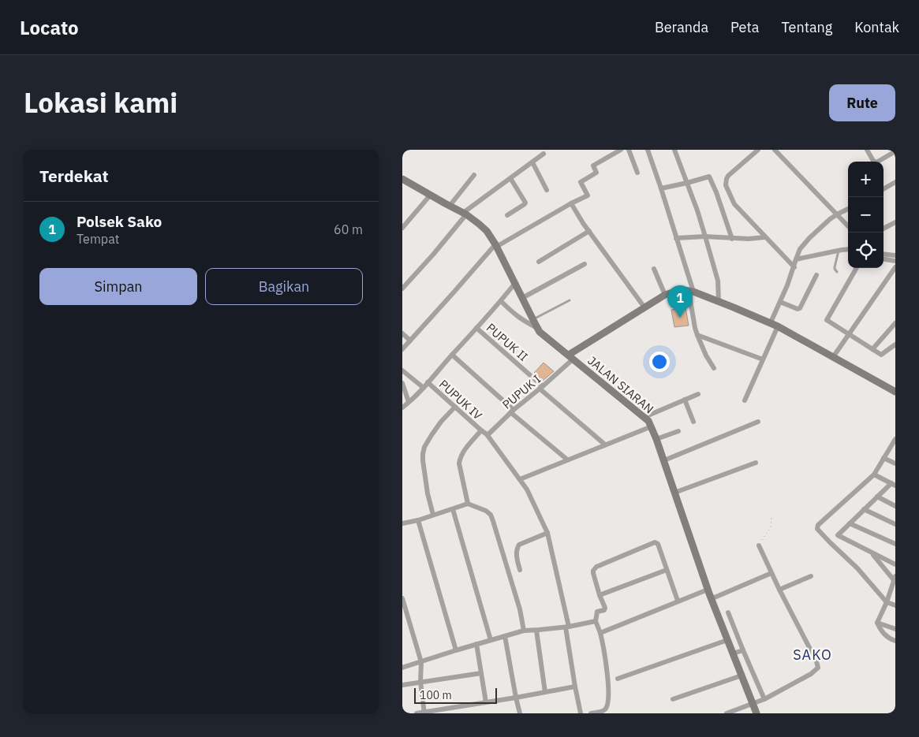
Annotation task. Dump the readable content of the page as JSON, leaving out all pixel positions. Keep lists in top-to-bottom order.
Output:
{
  "streets": {
    "street": [
      "PUPUK II",
      "JALAN SIARAN",
      "PUPUK I",
      "PUPUK IV"
    ]
  },
  "crossings": [
    ["PUPUK II", "PUPUK I"],
    ["JALAN SIARAN", "PUPUK I"]
  ],
  "districts": ["SAKO"],
  "scale_bar": "100 m",
  "page": {
    "header": "Locato",
    "nav": [
      "Beranda",
      "Peta",
      "Tentang",
      "Kontak"
    ],
    "title": "Lokasi kami",
    "buttons": [
      "Rute",
      ["Simpan", "Bagikan"]
    ],
    "heading": "Terdekat",
    "map_buttons": ["+", "−"],
    "list": [
      {
        "mark": "1",
        "name": "Polsek Sako",
        "note": "Tempat",
        "value": "60 m"
      }
    ],
    "pins": "1",
    "scale": "100 m"
  }
}
